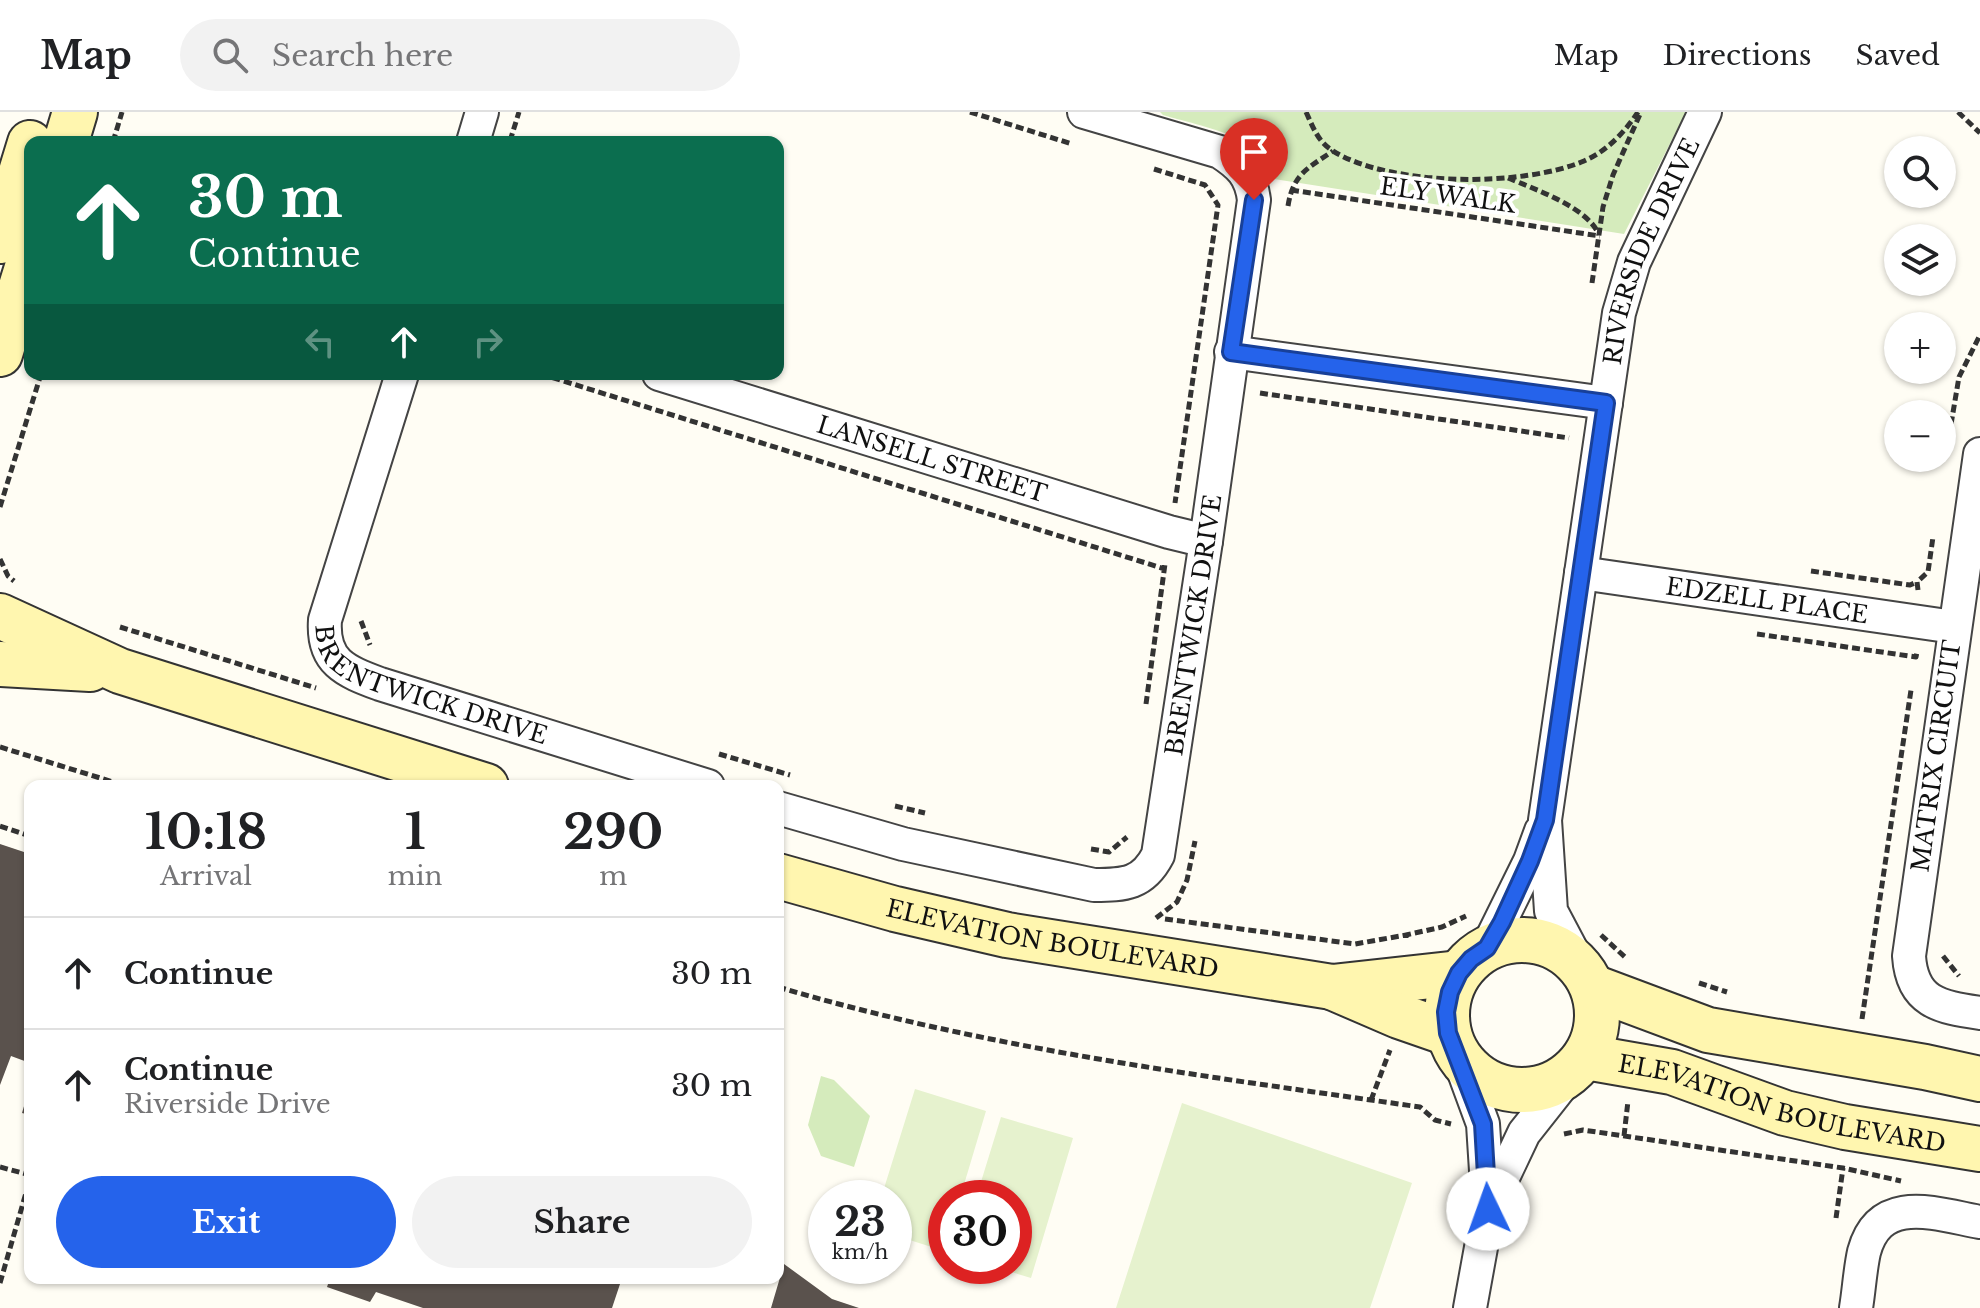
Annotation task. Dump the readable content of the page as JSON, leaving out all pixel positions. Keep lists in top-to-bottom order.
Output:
{
  "streets": {
    "street": [
      "RIVERSIDE DRIVE",
      "LANSELL STREET",
      "EDZELL PLACE",
      "BRENTWICK DRIVE",
      "MATRIX CIRCUIT",
      "ELEVATION BOULEVARD"
    ],
    "path": ["ELY WALK"]
  },
  "crossings": [
    ["RIVERSIDE DRIVE", "EDZELL PLACE"],
    ["RIVERSIDE DRIVE", "ELEVATION BOULEVARD"],
    ["LANSELL STREET", "BRENTWICK DRIVE"],
    ["EDZELL PLACE", "MATRIX CIRCUIT"]
  ],
  "page": {
    "header": "Map",
    "search": "Search here",
    "nav": ["Map", "Directions", "Saved"],
    "map_buttons": ["+", "−"],
    "turn": ["30 m", "Continue"],
    "eta": [
      "10:18",
      "Arrival",
      "1",
      "min",
      "290",
      "m"
    ],
    "list": [
      {
        "name": "Continue",
        "value": "30 m"
      },
      {
        "name": "Continue",
        "note": "Riverside Drive",
        "value": "30 m"
      }
    ],
    "buttons": ["Exit", "Share"],
    "speed": "23 km/h",
    "limit": "30"
  }
}
